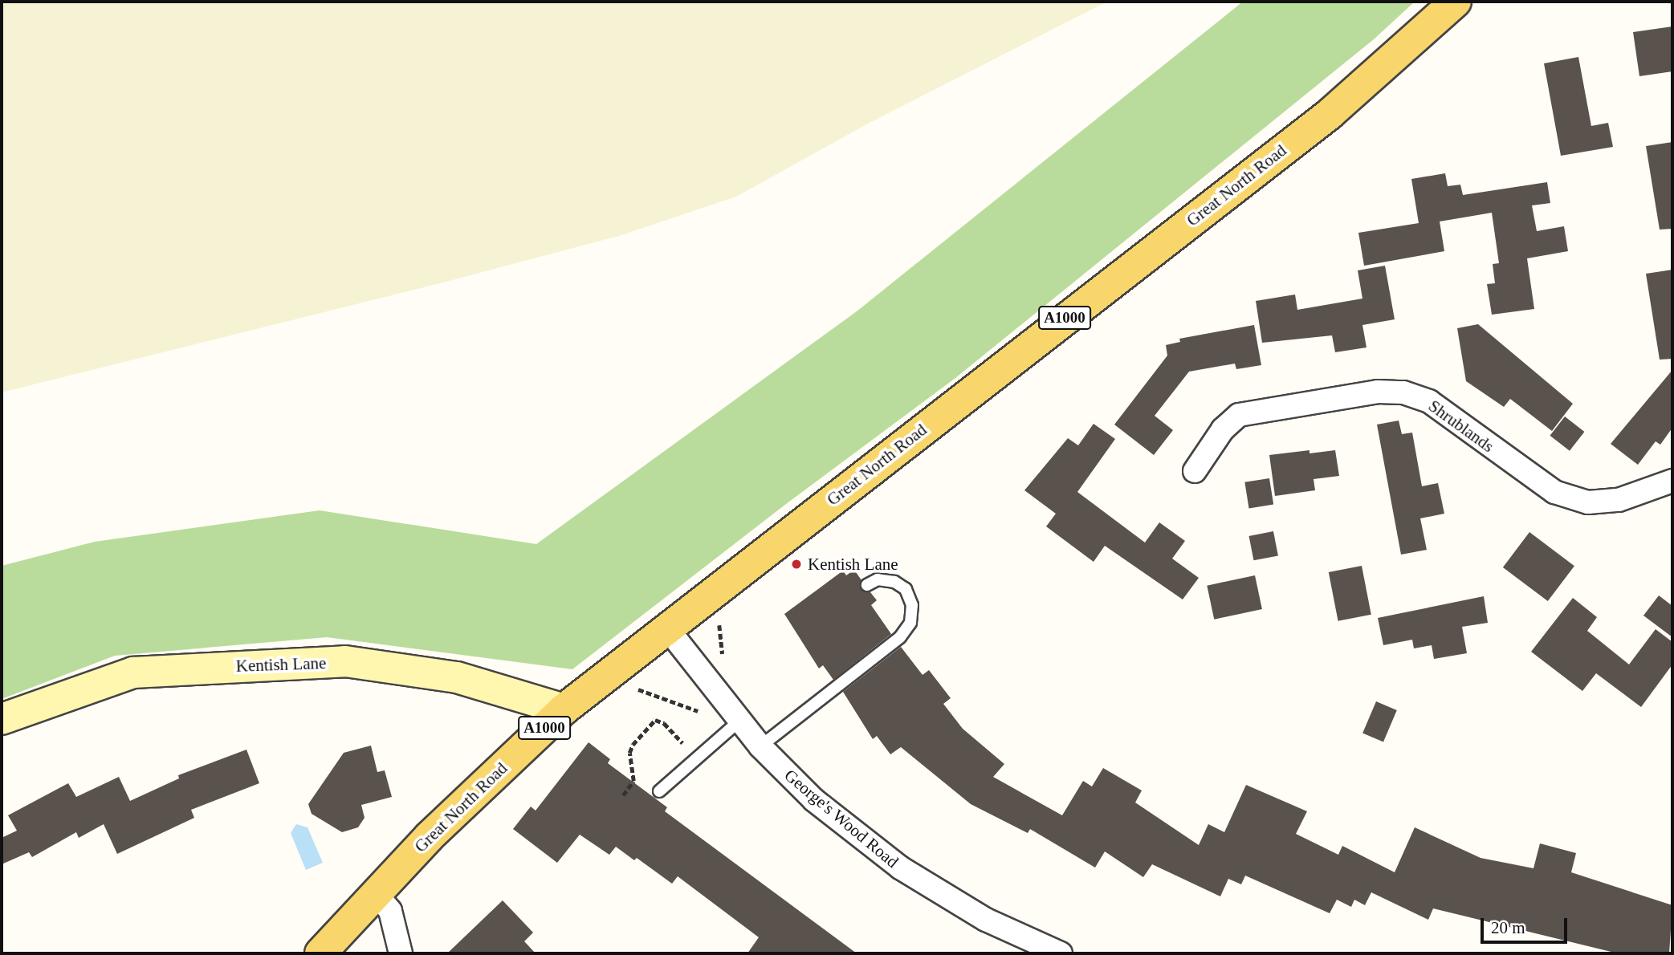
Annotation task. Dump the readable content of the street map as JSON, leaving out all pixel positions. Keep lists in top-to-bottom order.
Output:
{
  "streets": {
    "main road": ["Great North Road", "A1000", "Kentish Lane"],
    "street": ["Shrublands", "George's Wood Road"]
  },
  "crossings": [
    ["Great North Road", "Kentish Lane"],
    ["Great North Road", "George's Wood Road"]
  ],
  "places": ["Kentish Lane"],
  "scale_bar": "20 m"
}
